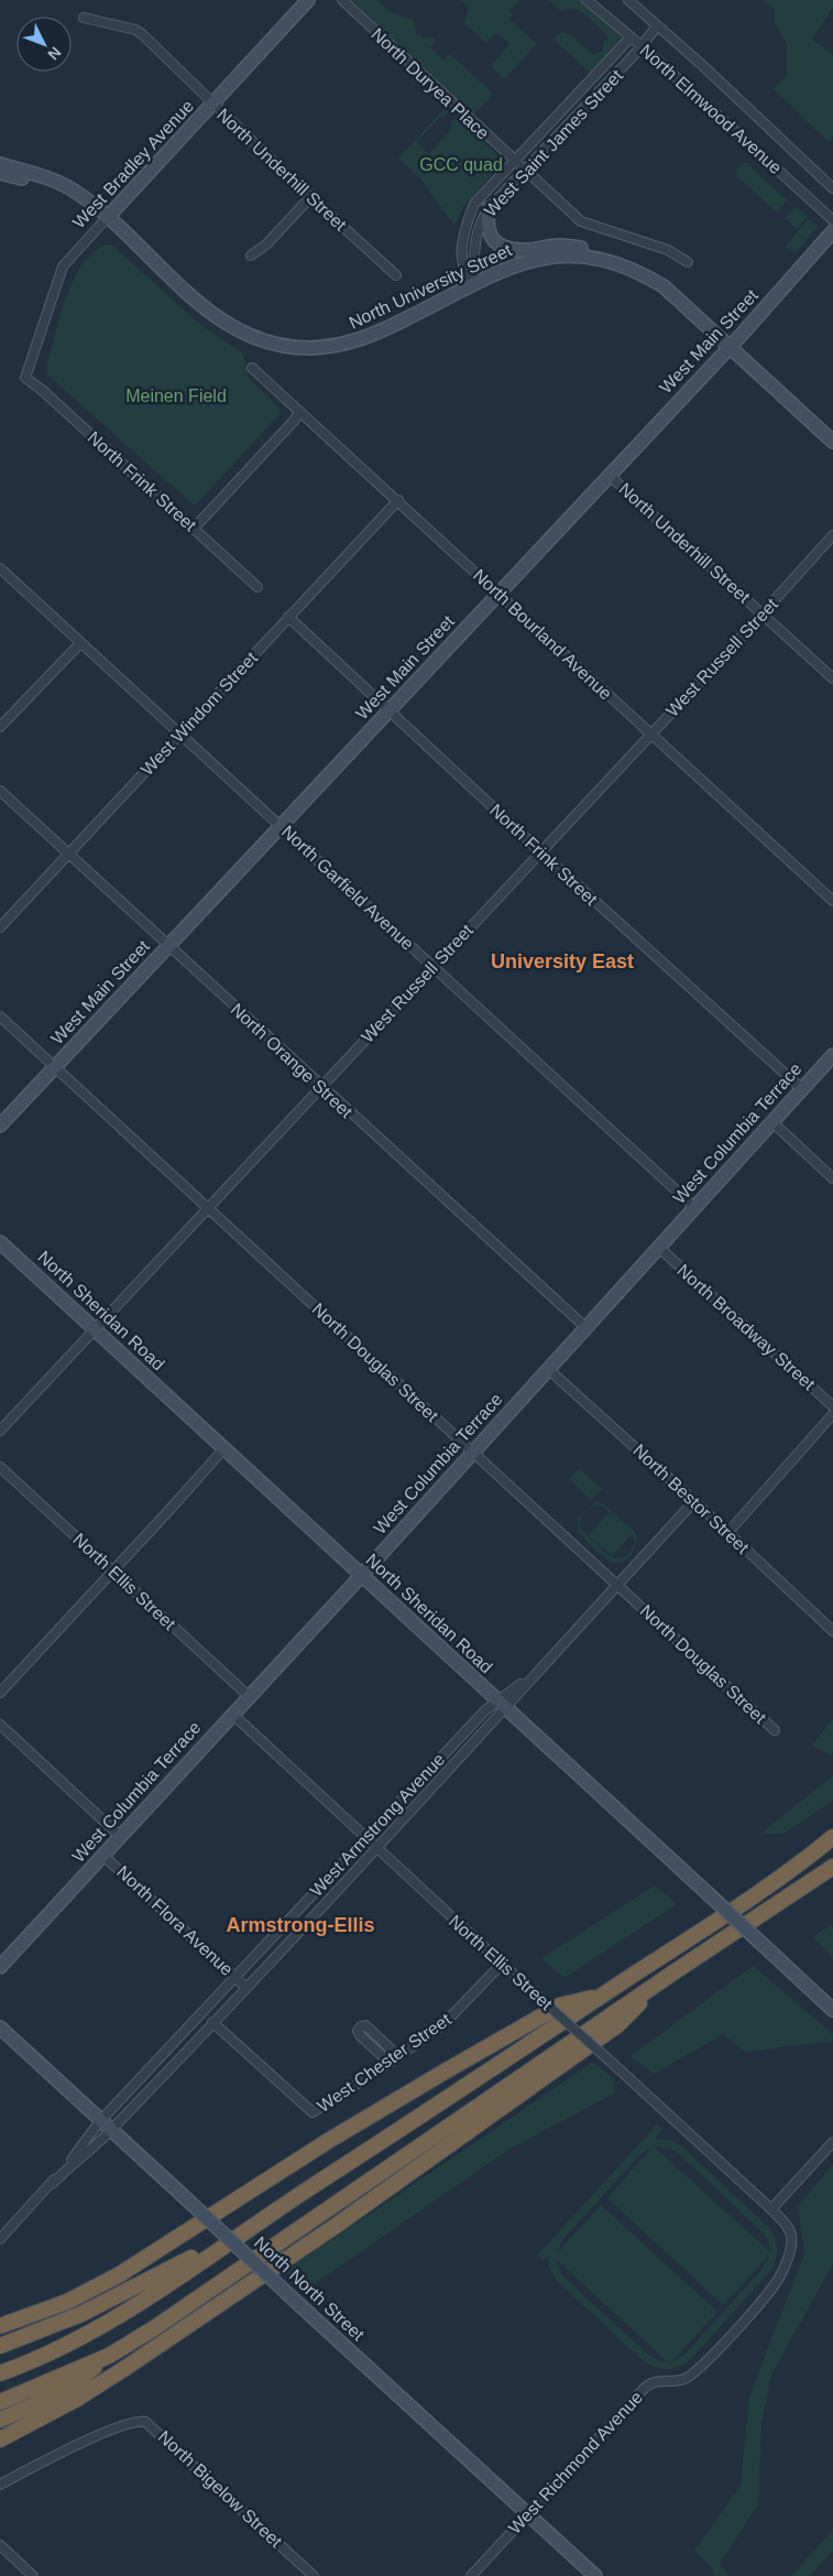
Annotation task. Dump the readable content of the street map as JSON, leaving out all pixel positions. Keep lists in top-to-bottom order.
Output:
{
  "streets": {
    "main road": [
      "West Bradley Avenue",
      "North University Street",
      "West Main Street",
      "West Columbia Terrace",
      "North Sheridan Road",
      "North North Street"
    ],
    "street": [
      "North Duryea Place",
      "North Elmwood Avenue",
      "West Saint James Street",
      "North Underhill Street",
      "North Frink Street",
      "North Bourland Avenue",
      "West Russell Street",
      "West Windom Street",
      "North Garfield Avenue",
      "North Orange Street",
      "North Broadway Street",
      "North Douglas Street",
      "North Bestor Street",
      "North Ellis Street",
      "West Armstrong Avenue",
      "North Flora Avenue",
      "West Chester Street",
      "West Richmond Avenue",
      "North Bigelow Street"
    ]
  },
  "crossings": [
    ["North Duryea Place", "West Saint James Street"],
    ["North Elmwood Avenue", "West Saint James Street"],
    ["West Saint James Street", "North University Street"],
    ["West Bradley Avenue", "North Underhill Street"],
    ["West Bradley Avenue", "North University Street"],
    ["West Bradley Avenue", "North Frink Street"],
    ["North Underhill Street", "West Main Street"],
    ["North Underhill Street", "West Russell Street"],
    ["North University Street", "West Main Street"],
    ["West Main Street", "North Frink Street"],
    ["West Main Street", "North Bourland Avenue"],
    ["West Main Street", "North Garfield Avenue"],
    ["West Main Street", "North Orange Street"],
    ["West Main Street", "North Douglas Street"],
    ["North Frink Street", "West Russell Street"],
    ["North Frink Street", "West Windom Street"],
    ["North Frink Street", "West Columbia Terrace"],
    ["North Bourland Avenue", "West Russell Street"],
    ["North Bourland Avenue", "West Windom Street"],
    ["West Russell Street", "North Garfield Avenue"],
    ["West Russell Street", "North Orange Street"],
    ["West Russell Street", "North Sheridan Road"],
    ["West Russell Street", "North Douglas Street"],
    ["West Windom Street", "North Garfield Avenue"],
    ["West Windom Street", "North Orange Street"],
    ["North Garfield Avenue", "West Columbia Terrace"],
    ["North Orange Street", "West Columbia Terrace"],
    ["West Columbia Terrace", "North Sheridan Road"],
    ["West Columbia Terrace", "North Broadway Street"],
    ["West Columbia Terrace", "North Douglas Street"],
    ["West Columbia Terrace", "North Bestor Street"],
    ["West Columbia Terrace", "North Ellis Street"],
    ["West Columbia Terrace", "North Flora Avenue"],
    ["North Sheridan Road", "West Armstrong Avenue"],
    ["North Douglas Street", "West Armstrong Avenue"],
    ["North Bestor Street", "West Armstrong Avenue"],
    ["North Ellis Street", "West Armstrong Avenue"],
    ["North Ellis Street", "West Chester Street"],
    ["North Ellis Street", "West Richmond Avenue"],
    ["West Armstrong Avenue", "North Flora Avenue"],
    ["West Armstrong Avenue", "West Chester Street"],
    ["West Armstrong Avenue", "North North Street"],
    ["North North Street", "West Richmond Avenue"]
  ],
  "districts": ["University East", "Armstrong-Ellis"],
  "parks": ["GCC quad", "Meinen Field"],
  "north": "bottom right"
}
